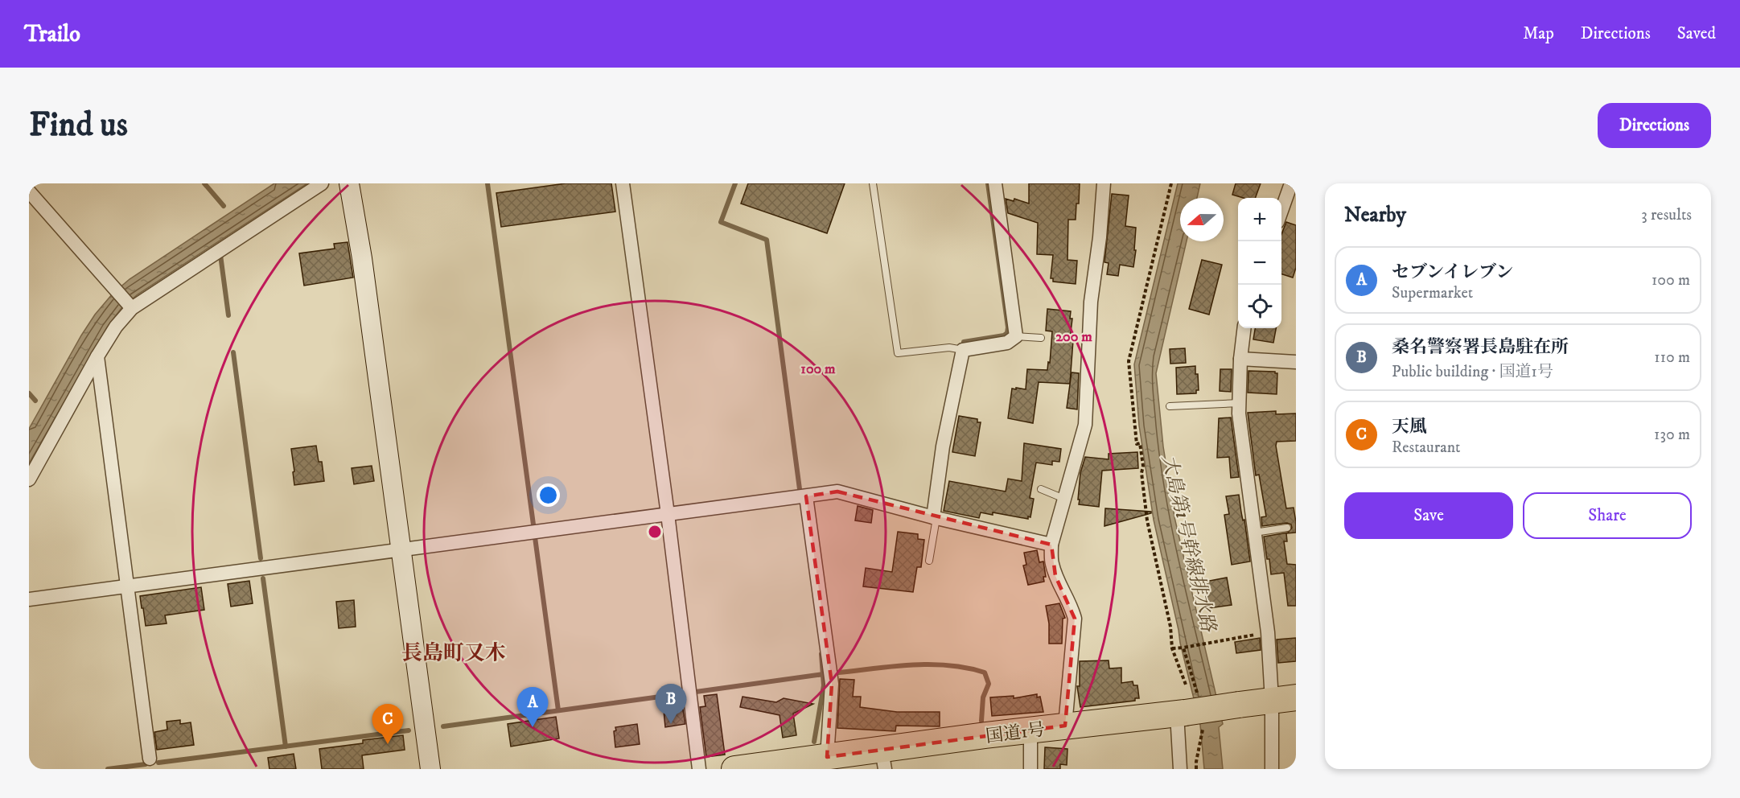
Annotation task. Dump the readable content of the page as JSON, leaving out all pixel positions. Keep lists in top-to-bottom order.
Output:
{
  "streets": {
    "highway": ["国道1号"]
  },
  "districts": ["長島町又木"],
  "water": ["大島第1号幹線排水路"],
  "north": "left",
  "page": {
    "header": "Trailo",
    "nav": ["Map", "Directions", "Saved"],
    "buttons": [
      "Directions",
      ["Save", "Share"]
    ],
    "title": "Find us",
    "heading": ["Nearby", "3 results"],
    "map_buttons": ["+", "−"],
    "list": [
      {
        "mark": "A",
        "name": "セブンイレブン",
        "note": "Supermarket",
        "value": "100 m"
      },
      {
        "mark": "B",
        "name": "桑名警察署長島駐在所",
        "note": "Public building · 国道1号",
        "value": "110 m"
      },
      {
        "mark": "C",
        "name": "天風",
        "note": "Restaurant",
        "value": "130 m"
      }
    ],
    "pins": ["B", "A", "C"]
  },
  "rings": ["200 m", "100 m"]
}
